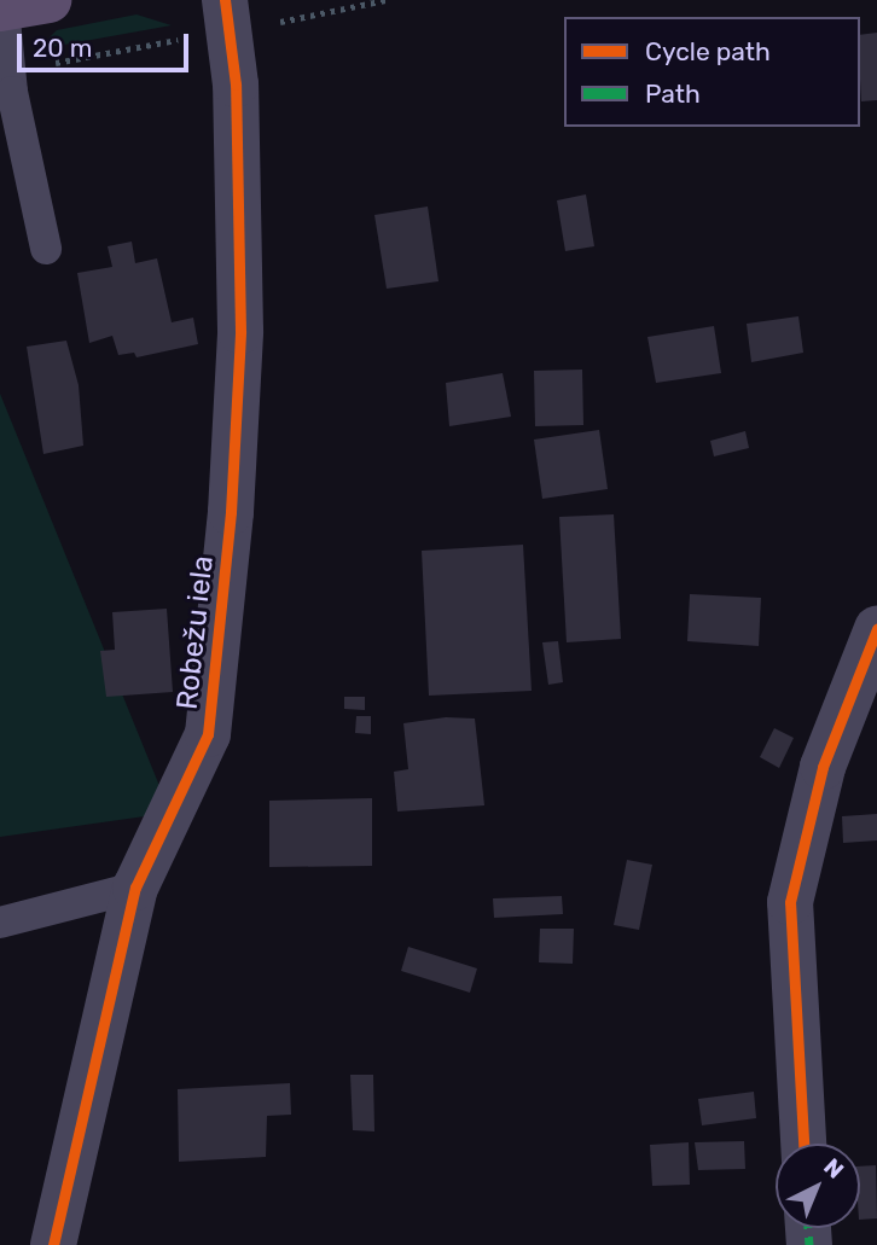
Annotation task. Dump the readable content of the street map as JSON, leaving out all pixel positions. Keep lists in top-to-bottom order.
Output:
{
  "streets": {
    "street": ["Robežu iela"]
  },
  "legend": ["Cycle path", "Path"],
  "scale_bar": "20 m",
  "north": "top right"
}
